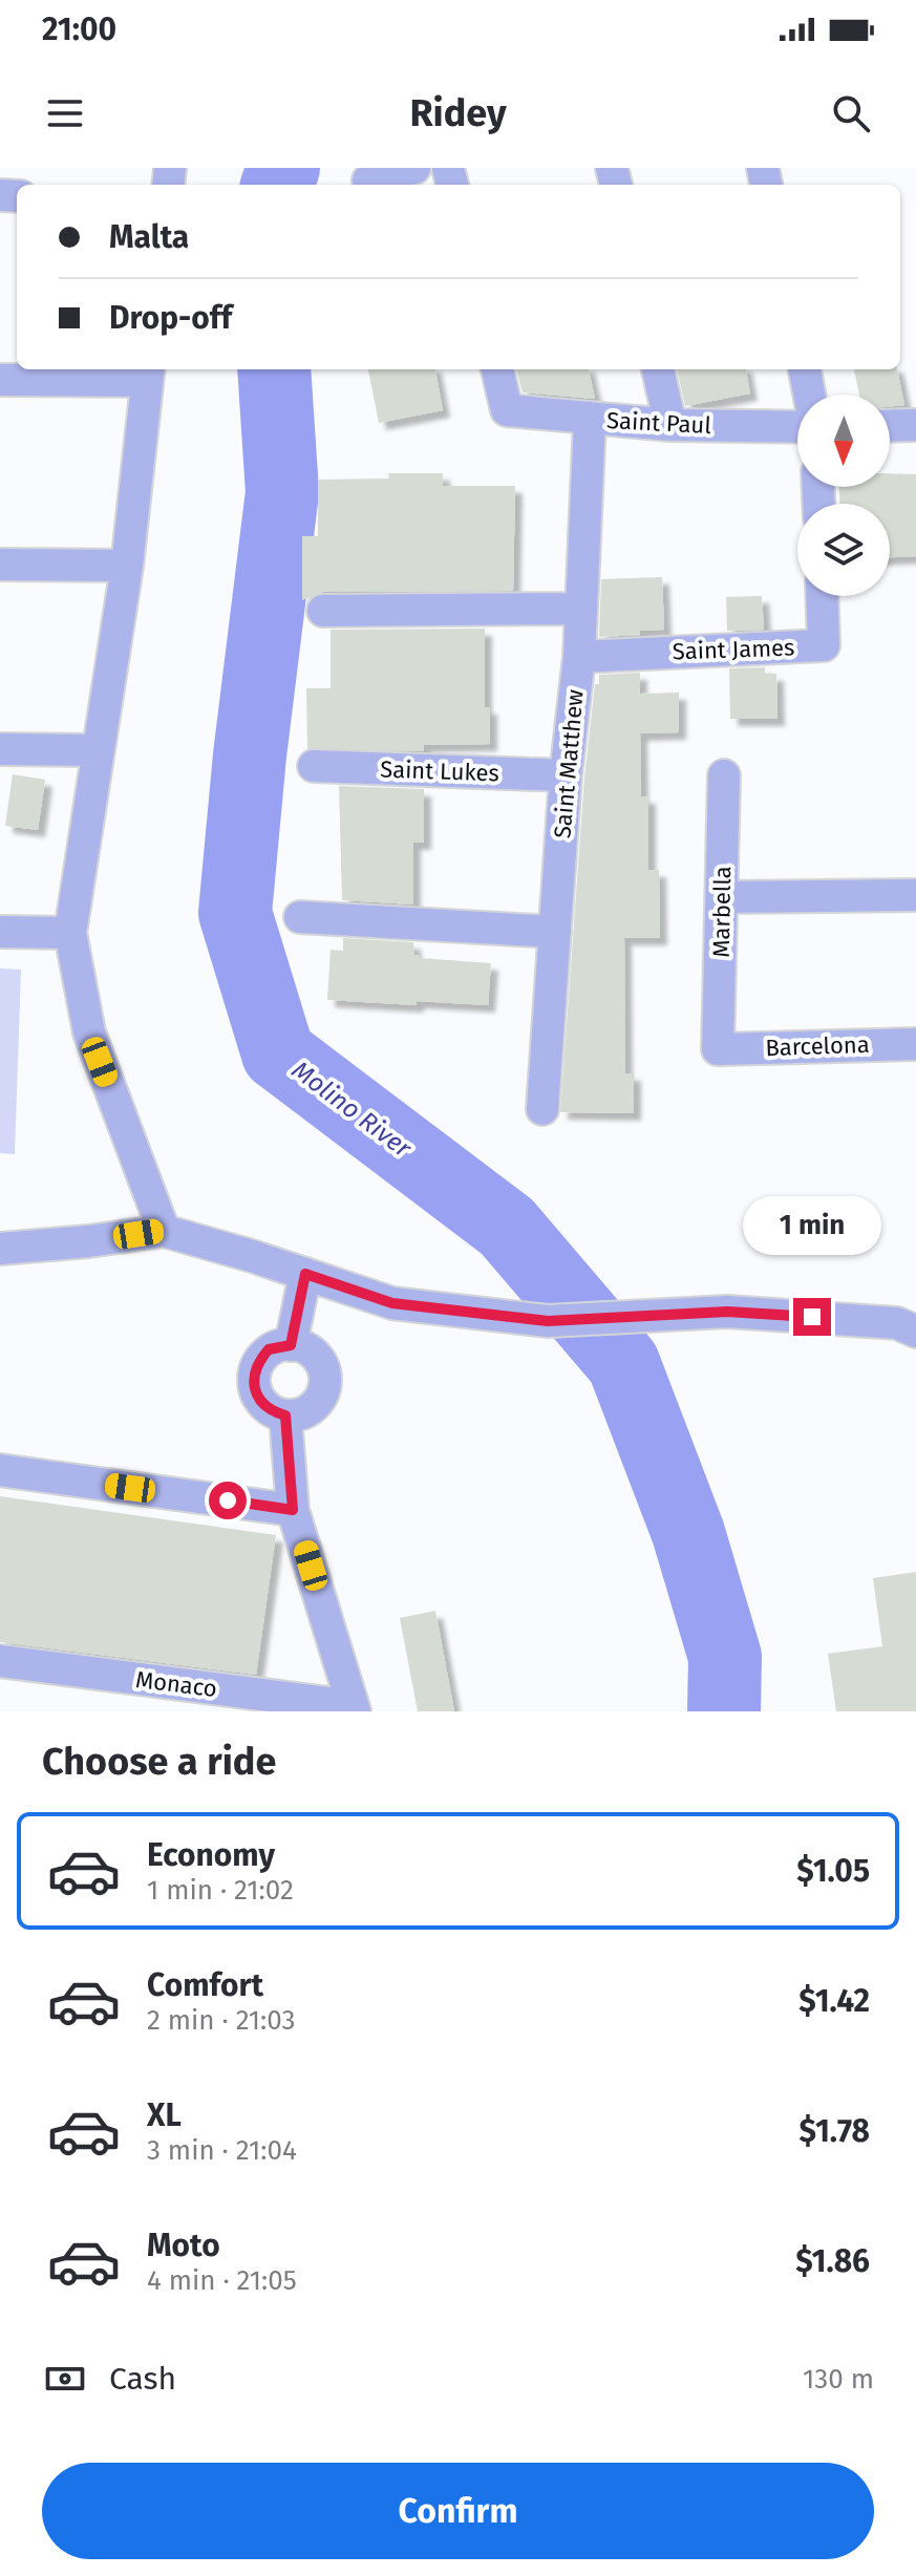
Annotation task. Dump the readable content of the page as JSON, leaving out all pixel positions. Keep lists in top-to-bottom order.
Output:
{
  "streets": {
    "street": [
      "Saint Paul",
      "Saint James",
      "Saint Matthew",
      "Saint Lukes",
      "Marbella",
      "Barcelona",
      "Monaco"
    ]
  },
  "crossings": [
    ["Saint Paul", "Saint Matthew"],
    ["Saint James", "Saint Matthew"],
    ["Saint Matthew", "Saint Lukes"],
    ["Marbella", "Barcelona"]
  ],
  "water": ["Molino River"],
  "north": "bottom",
  "page": {
    "status": "21:00",
    "header": "Ridey",
    "banner": ["Malta", "Drop-off"],
    "bubble": "1 min",
    "heading": "Choose a ride",
    "list": [
      {
        "name": "Economy",
        "note": "1 min · 21:02",
        "value": "$1.05"
      },
      {
        "name": "Comfort",
        "note": "2 min · 21:03",
        "value": "$1.42"
      },
      {
        "name": "XL",
        "note": "3 min · 21:04",
        "value": "$1.78"
      },
      {
        "name": "Moto",
        "note": "4 min · 21:05",
        "value": "$1.86"
      }
    ],
    "pay": ["Cash", "130 m"],
    "buttons": "Confirm"
  }
}
